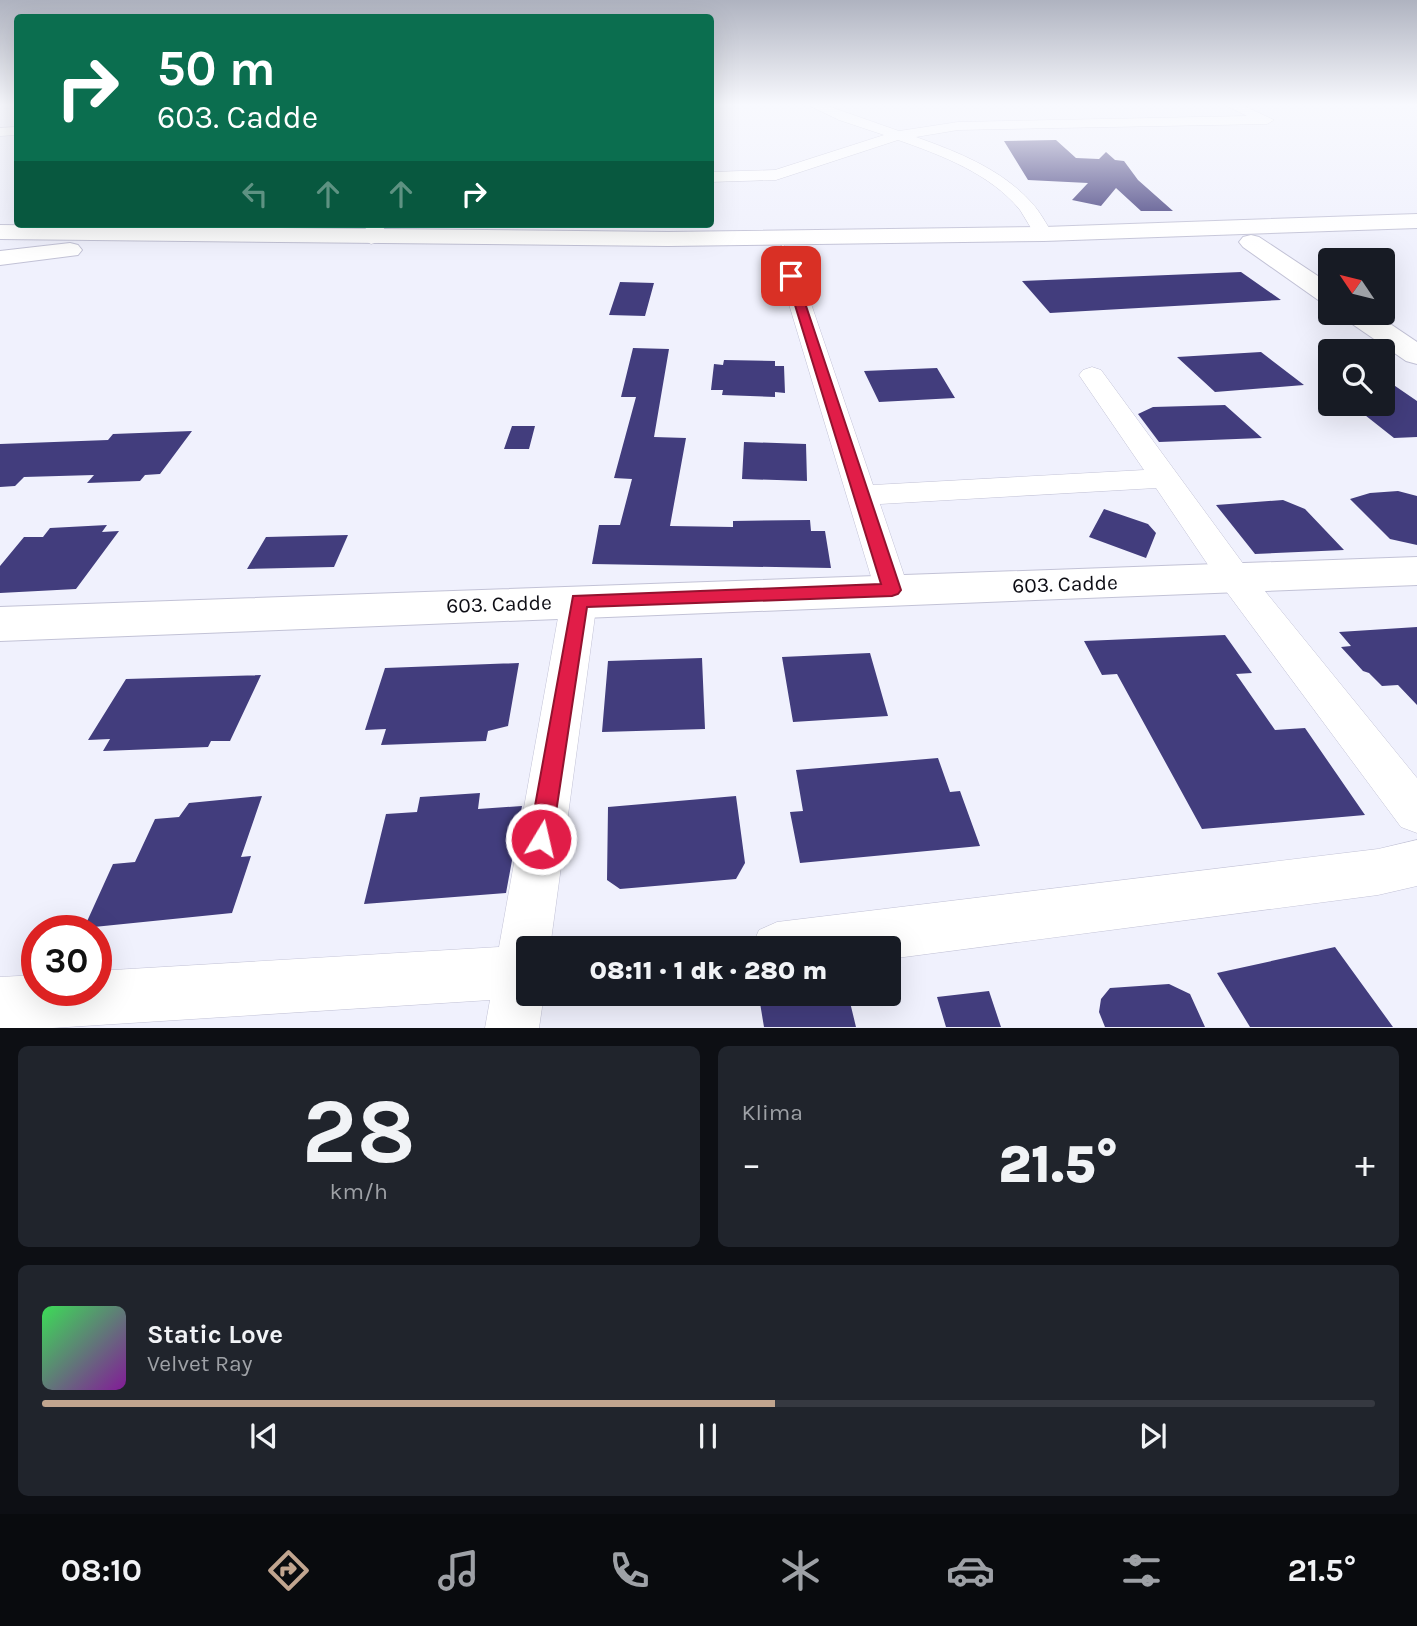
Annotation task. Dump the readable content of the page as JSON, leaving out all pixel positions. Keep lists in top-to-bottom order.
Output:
{
  "streets": {
    "main road": ["603. Cadde"]
  },
  "north": "top left",
  "page": {
    "turn": ["50 m", "603. Cadde"],
    "limit": "30",
    "trip": "08:11 · 1 dk · 280 m",
    "tile": [
      ["28", "km/h"],
      "Klima"
    ],
    "heat": ["−", "21.5°", "+"],
    "song": ["Static Love", "Velvet Ray"],
    "tabs": ["08:10", "21.5°"]
  }
}
